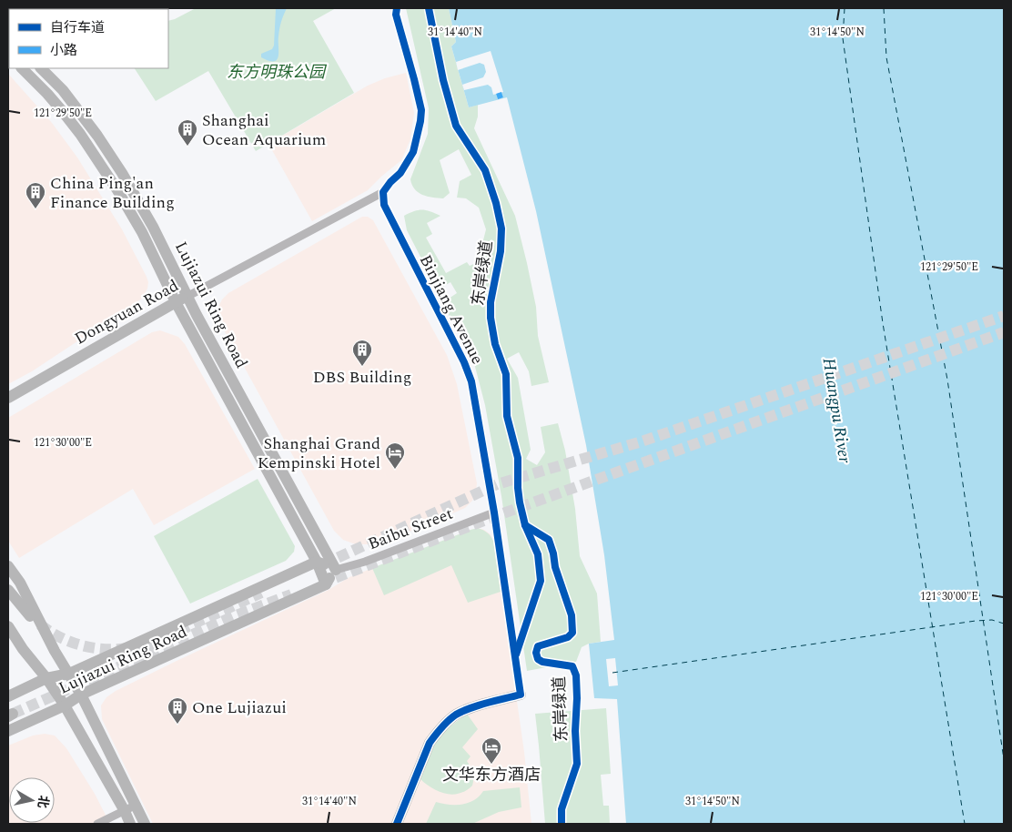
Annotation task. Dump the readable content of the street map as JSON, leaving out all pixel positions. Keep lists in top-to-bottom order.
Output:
{
  "streets": {
    "main road": ["Lujiazui Ring Road", "Dongyuan Road"],
    "street": ["Binjiang Avenue", "Baibu Street"],
    "cycle path": ["东岸绿道"]
  },
  "crossings": [
    ["Lujiazui Ring Road", "Dongyuan Road"],
    ["Lujiazui Ring Road", "Baibu Street"],
    ["Binjiang Avenue", "Dongyuan Road"],
    ["Binjiang Avenue", "Baibu Street"]
  ],
  "water": ["Huangpu River"],
  "parks": ["东方明珠公园"],
  "places": {
    "building": [
      "Shanghai Ocean Aquarium",
      "China Ping'an Finance Building",
      "DBS Building",
      "One Lujiazui"
    ],
    "hotel": ["Shanghai Grand Kempinski Hotel", "文华东方酒店"]
  },
  "legend": ["自行车道", "小路"],
  "north": "right",
  "coordinates": [
    "31°14'40\"N",
    "31°14'50\"N",
    "121°29'50\"E",
    "121°30'00\"E"
  ]
}
